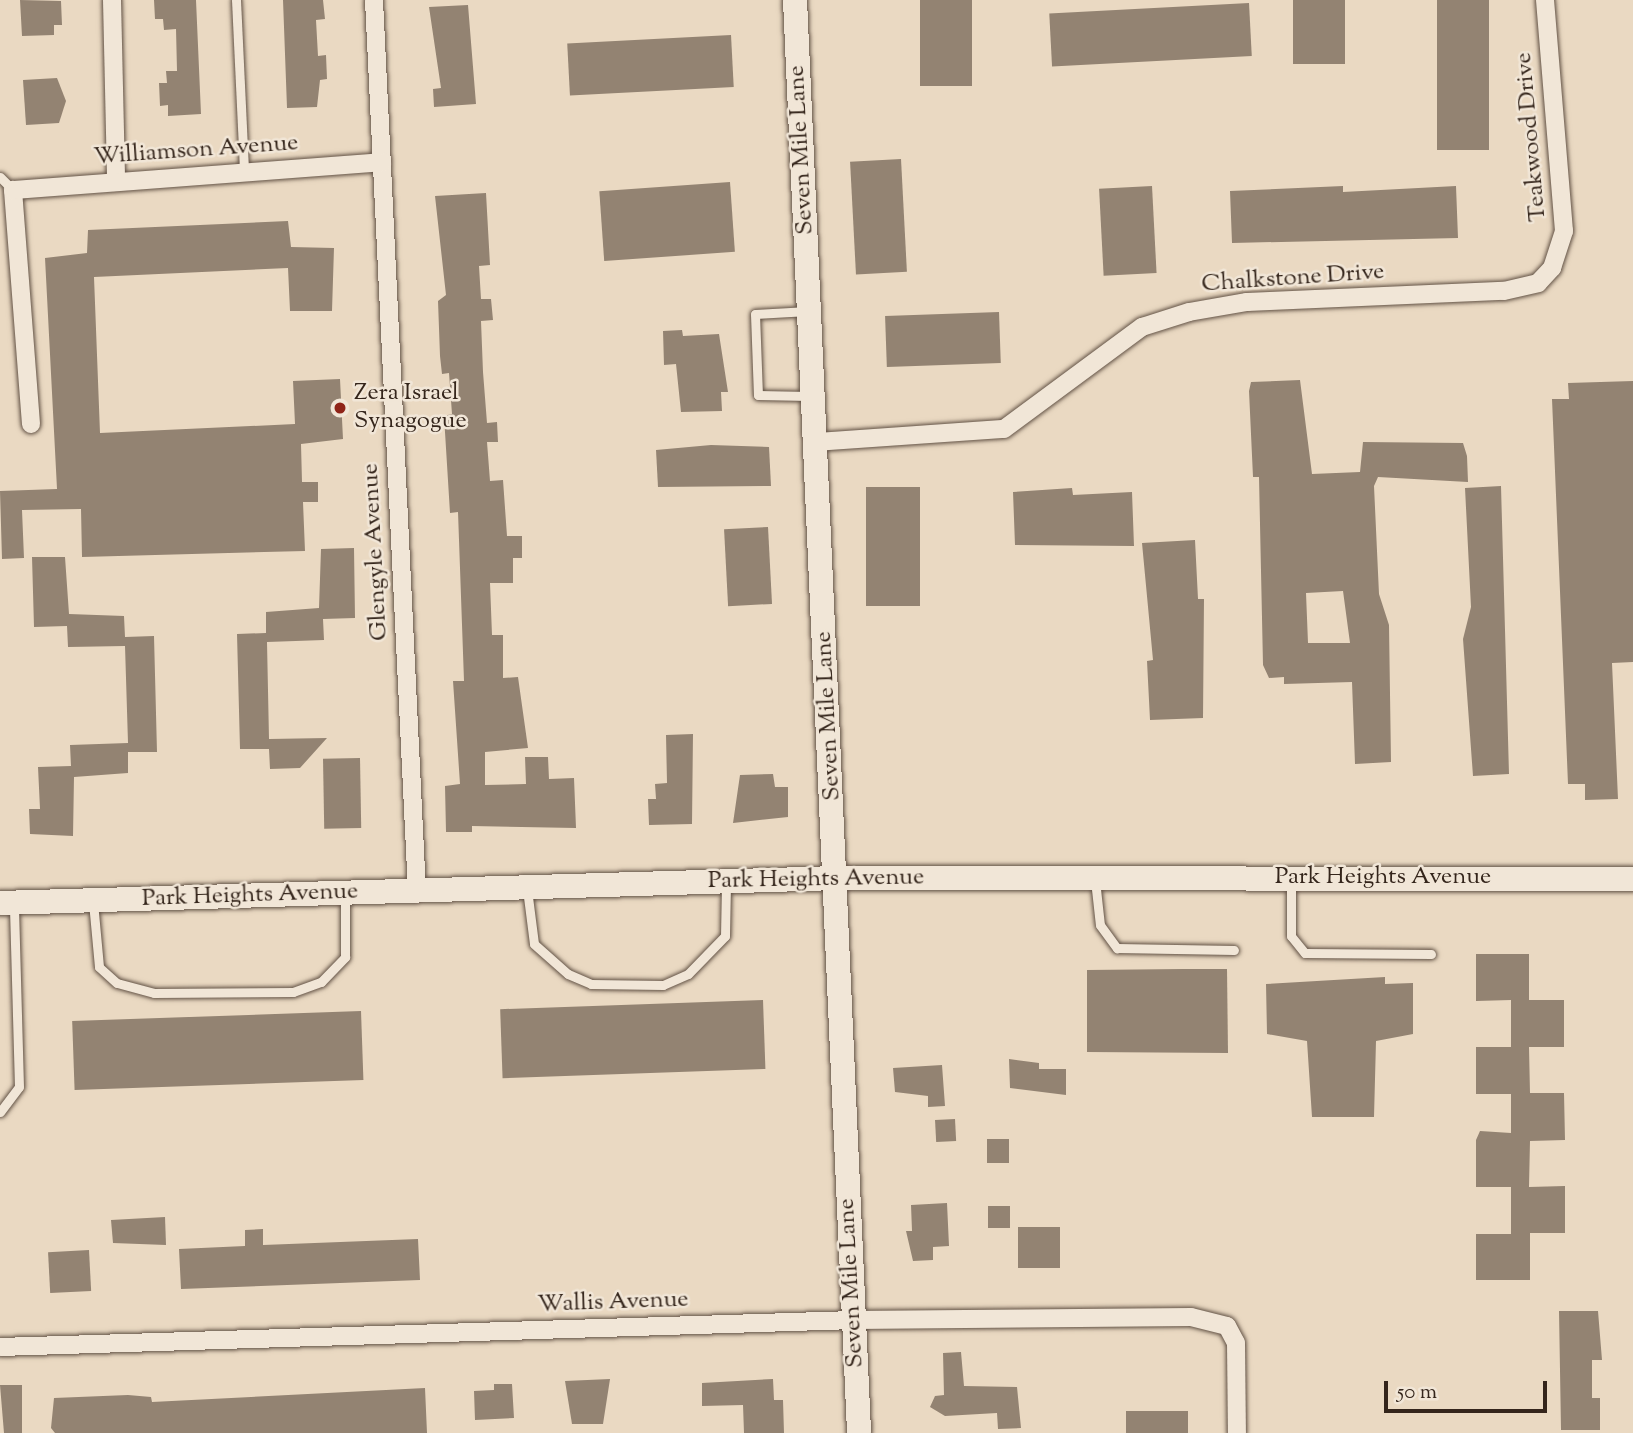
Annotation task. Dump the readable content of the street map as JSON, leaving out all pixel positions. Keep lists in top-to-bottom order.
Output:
{
  "streets": {
    "main road": ["Seven Mile Lane", "Park Heights Avenue"],
    "street": [
      "Teakwood Drive",
      "Williamson Avenue",
      "Chalkstone Drive",
      "Glengyle Avenue",
      "Wallis Avenue"
    ]
  },
  "crossings": [
    ["Teakwood Drive", "Chalkstone Drive"],
    ["Seven Mile Lane", "Chalkstone Drive"],
    ["Seven Mile Lane", "Park Heights Avenue"],
    ["Seven Mile Lane", "Wallis Avenue"],
    ["Williamson Avenue", "Glengyle Avenue"],
    ["Glengyle Avenue", "Park Heights Avenue"]
  ],
  "places": ["Zera Israel Synagogue"],
  "scale_bar": "50 m"
}
